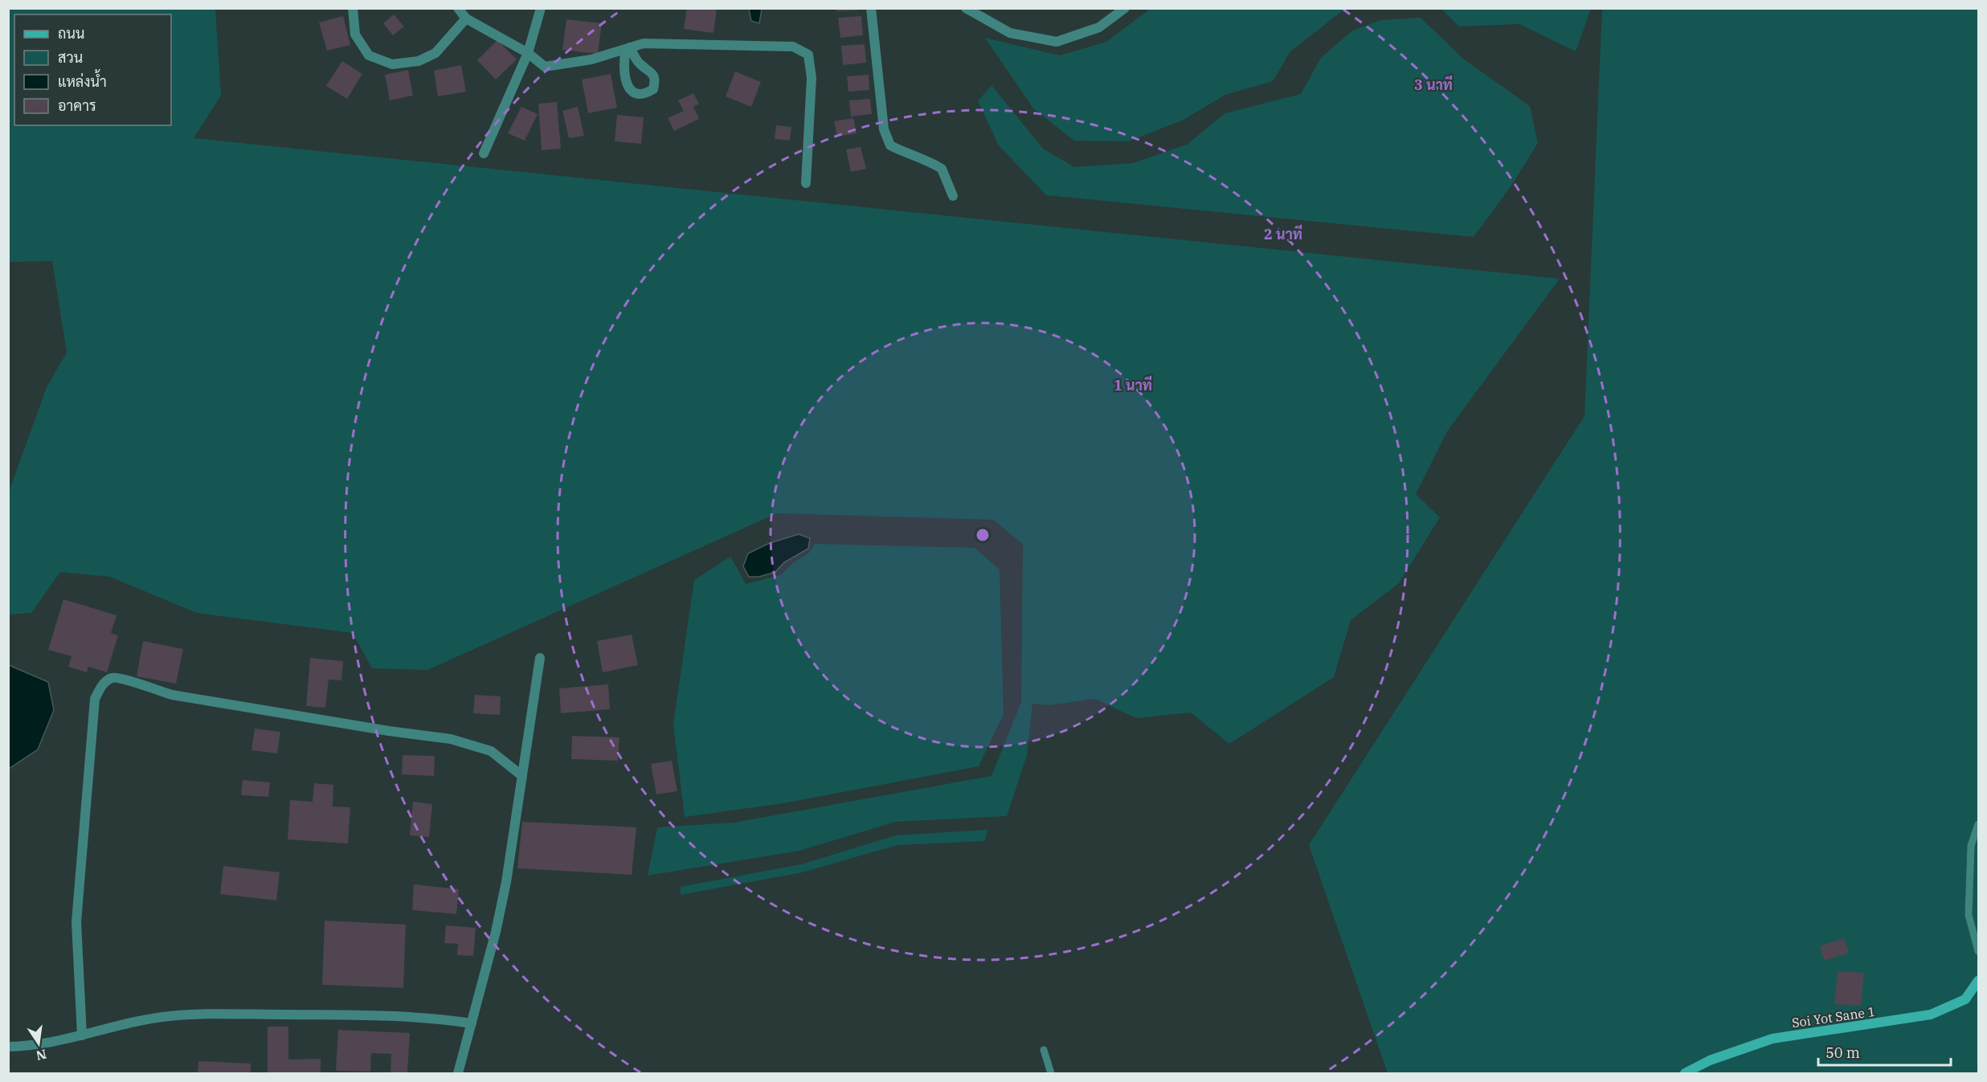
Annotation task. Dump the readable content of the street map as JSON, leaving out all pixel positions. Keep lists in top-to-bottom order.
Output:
{
  "streets": {
    "street": ["Soi Yot Sane 1"]
  },
  "legend": [
    "ถนน",
    "สวน",
    "แหล่งน้ำ",
    "อาคาร"
  ],
  "scale_bar": "50 m",
  "north": "bottom",
  "rings": ["3 นาที", "2 นาที", "1 นาที"]
}
